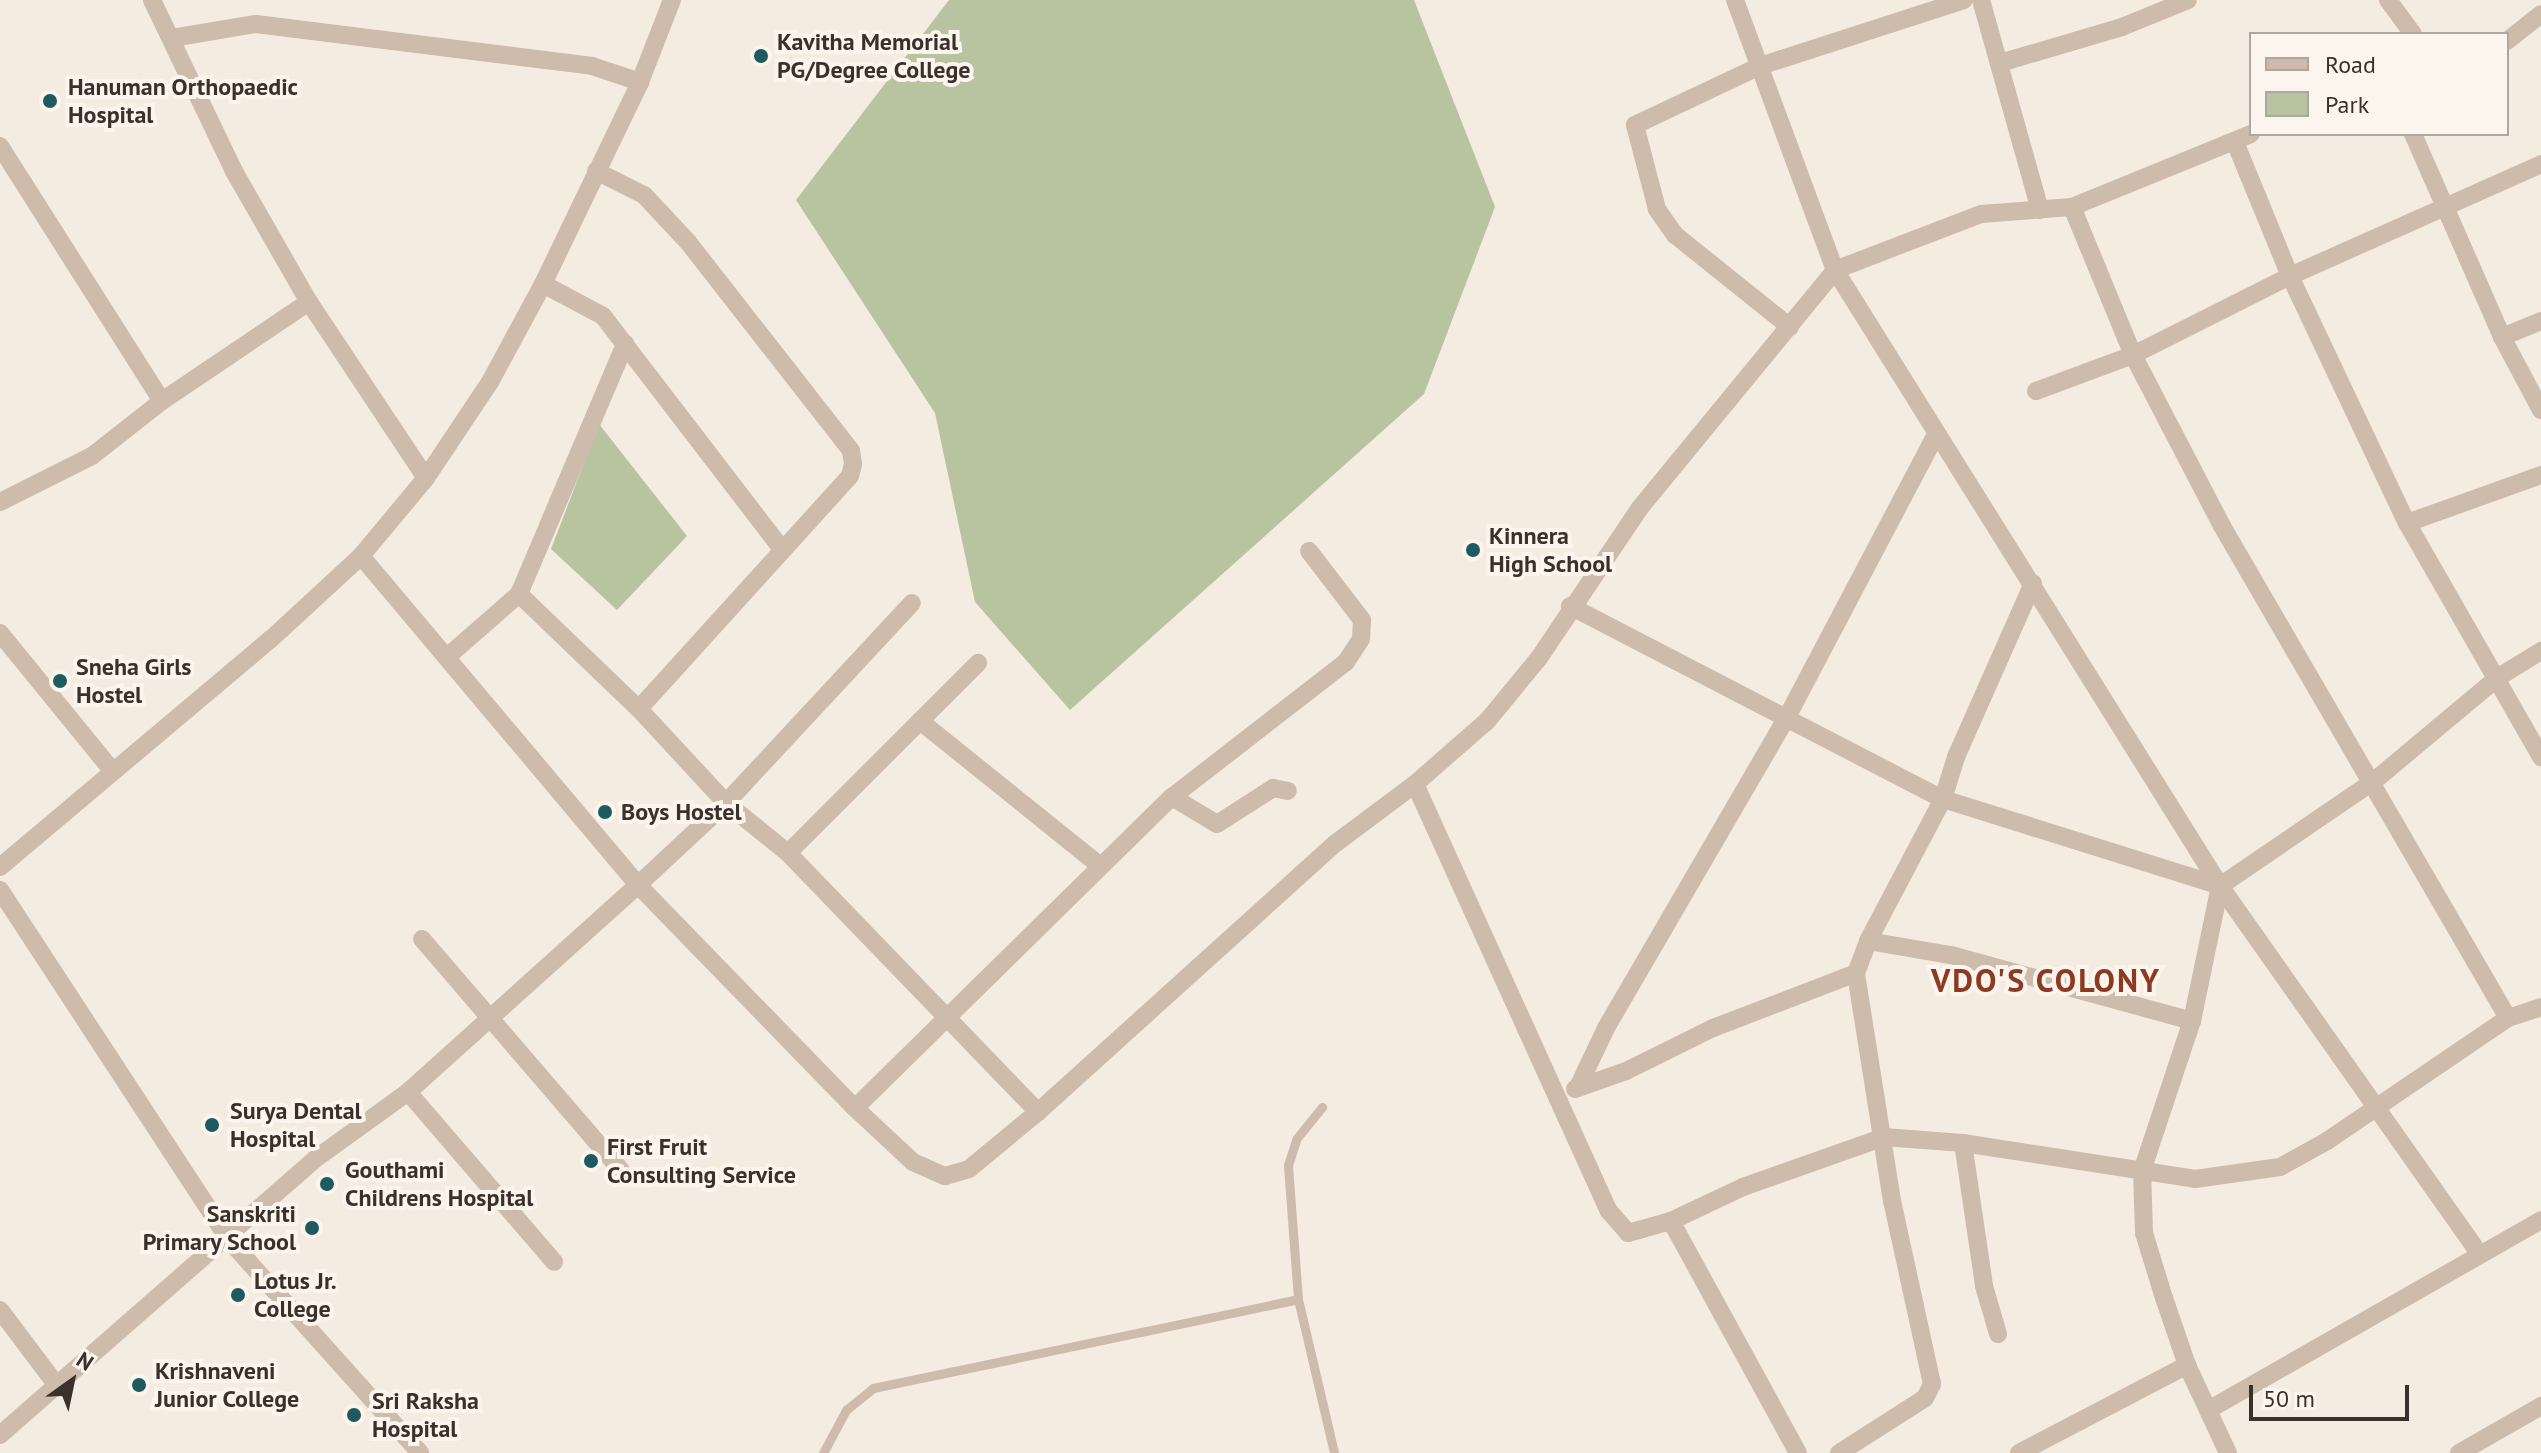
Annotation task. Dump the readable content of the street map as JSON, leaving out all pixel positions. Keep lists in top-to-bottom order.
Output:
{
  "districts": ["VDO'S COLONY"],
  "places": [
    "Kavitha Memorial PG/Degree College",
    "Hanuman Orthopaedic Hospital",
    "Kinnera High School",
    "Sneha Girls Hostel",
    "Boys Hostel",
    "Surya Dental Hospital",
    "First Fruit Consulting Service",
    "Gouthami Childrens Hospital",
    "Sanskriti Primary School",
    "Lotus Jr. College",
    "Krishnaveni Junior College",
    "Sri Raksha Hospital"
  ],
  "legend": ["Road", "Park"],
  "scale_bar": "50 m",
  "north": "top right"
}
